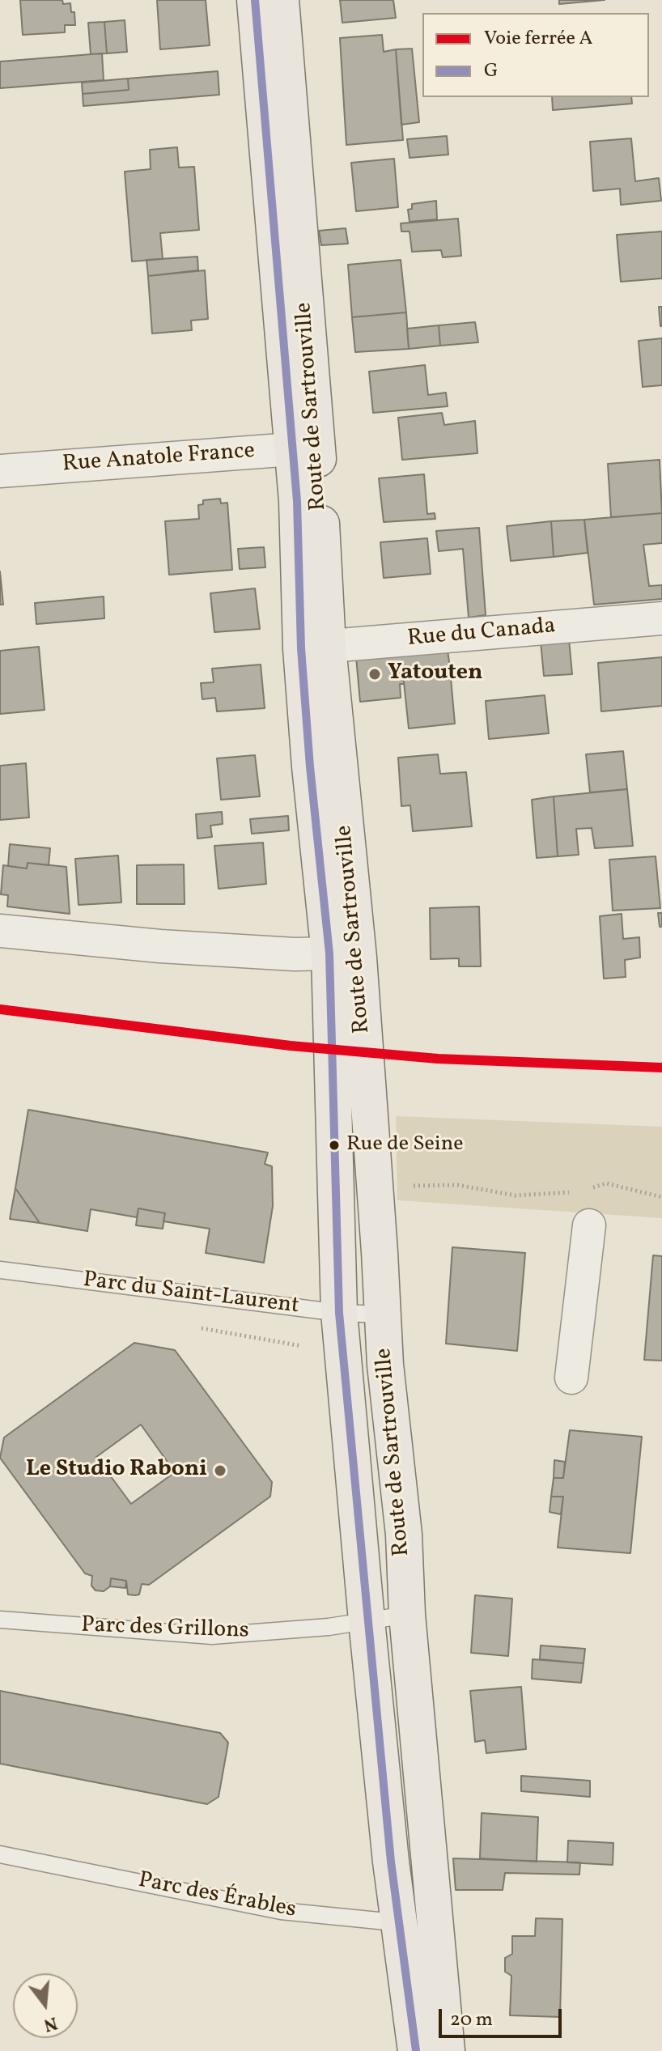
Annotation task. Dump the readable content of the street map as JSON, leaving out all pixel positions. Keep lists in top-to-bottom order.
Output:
{
  "streets": {
    "main road": ["Route de Sartrouville"],
    "street": ["Rue Anatole France", "Rue du Canada"],
    "lane": ["Parc du Saint-Laurent", "Parc des Grillons", "Parc des Érables"]
  },
  "crossings": [
    ["Route de Sartrouville", "Rue Anatole France"],
    ["Route de Sartrouville", "Rue du Canada"],
    ["Route de Sartrouville", "Parc du Saint-Laurent"],
    ["Route de Sartrouville", "Parc des Grillons"],
    ["Route de Sartrouville", "Parc des Érables"]
  ],
  "places": ["Yatouten", "Rue de Seine", "Le Studio Raboni"],
  "lines": ["transit line G", "rail line A"],
  "legend": ["Voie ferrée A", "G"],
  "scale_bar": "20 m",
  "north": "bottom"
}
